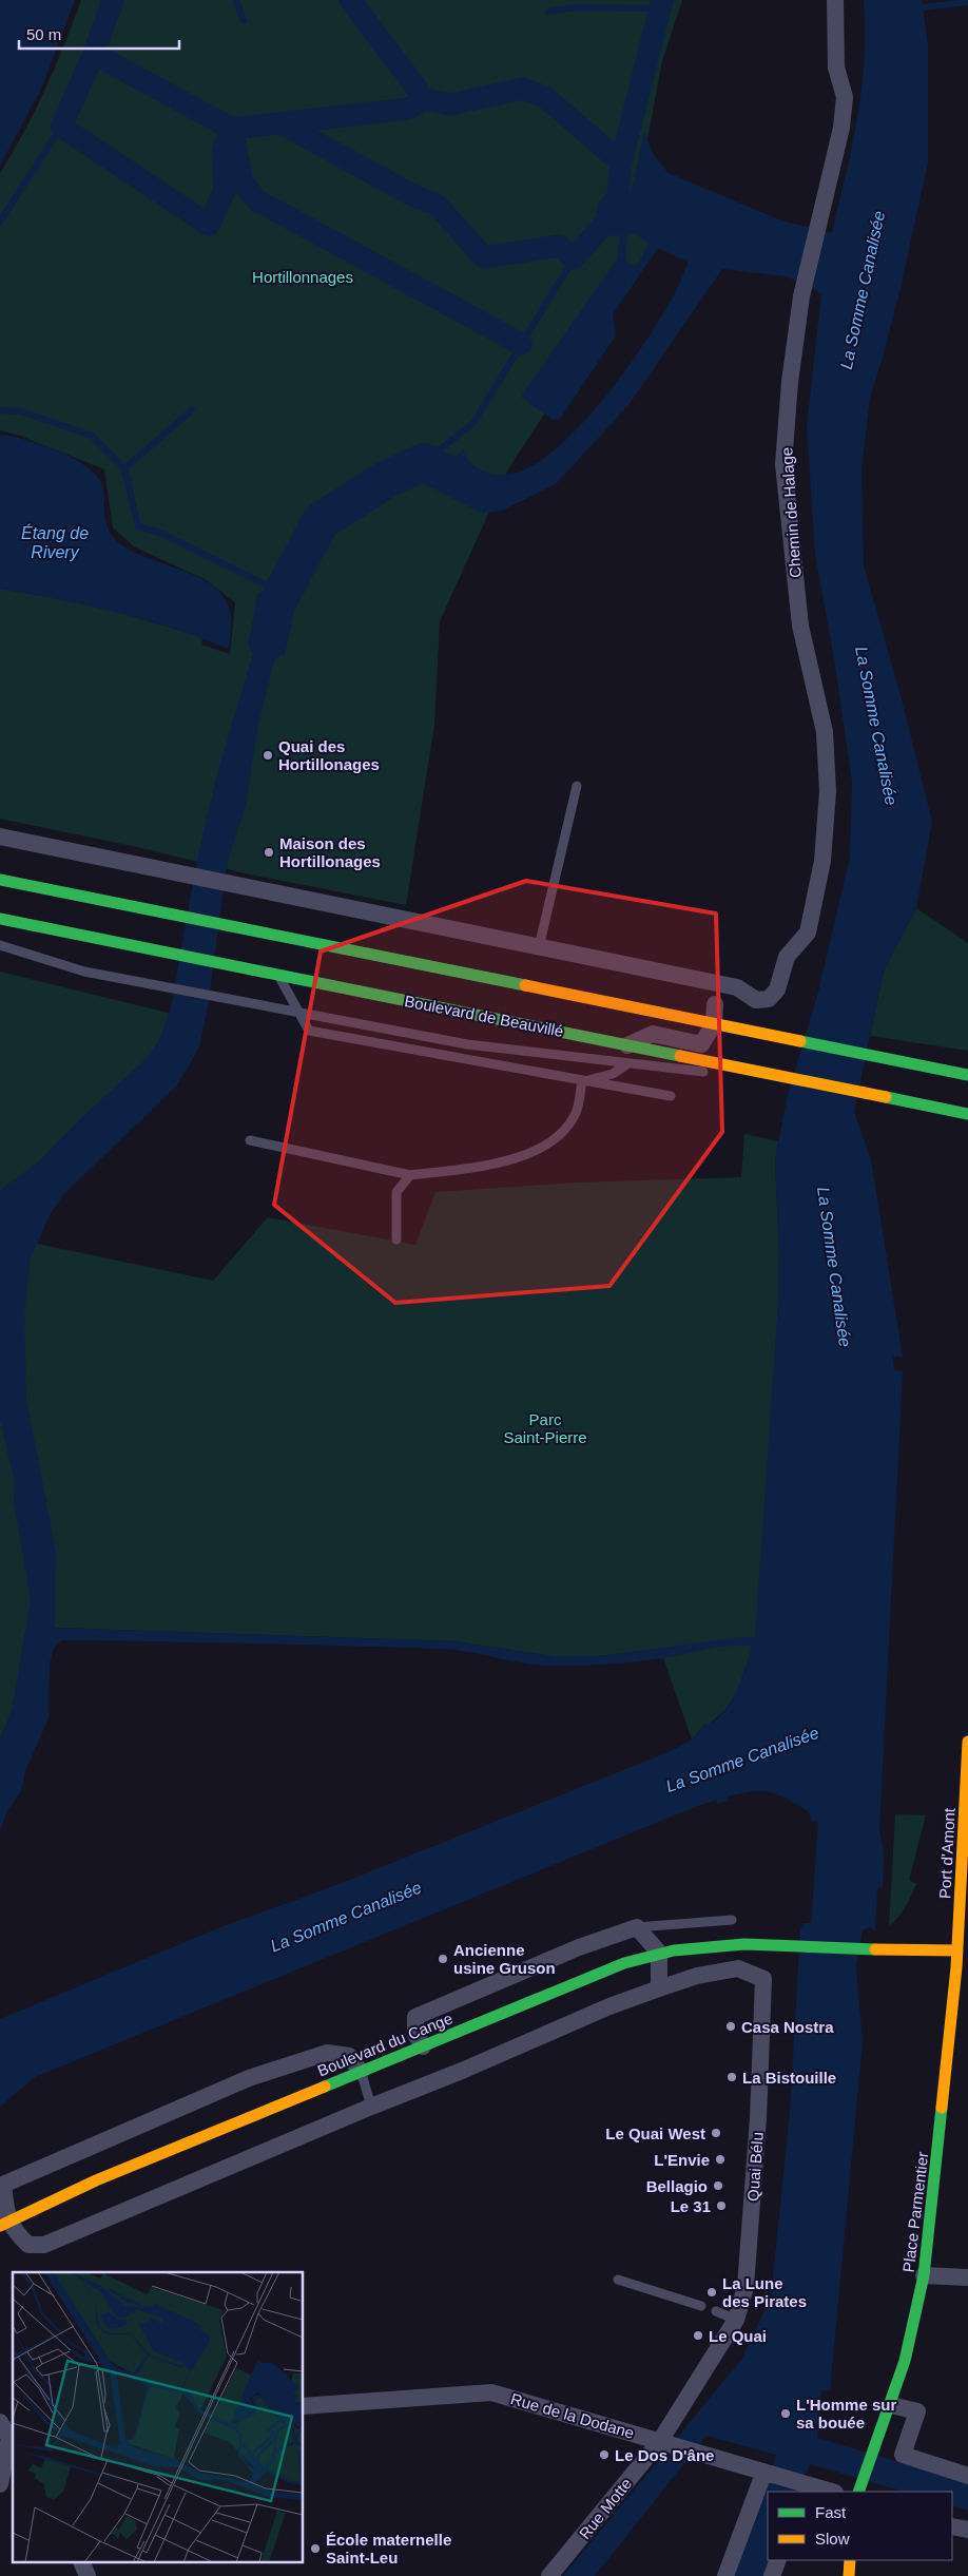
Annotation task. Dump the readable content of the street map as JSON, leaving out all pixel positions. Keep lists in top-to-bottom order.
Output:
{
  "streets": {
    "main road": [
      "Boulevard de Beauvillé",
      "Port d'Amont",
      "Boulevard du Cange",
      "Place Parmentier"
    ],
    "street": [
      "Chemin de Halage",
      "Quai Bélu",
      "Rue de la Dodane",
      "Rue Motte"
    ]
  },
  "crossings": [
    ["Port d'Amont", "Boulevard du Cange"],
    ["Port d'Amont", "Place Parmentier"],
    ["Quai Bélu", "Rue de la Dodane"],
    ["Quai Bélu", "Rue Motte"],
    ["Rue de la Dodane", "Rue Motte"]
  ],
  "water": ["La Somme Canalisée", "Étang de Rivery"],
  "parks": ["Hortillonnages", "Parc Saint-Pierre"],
  "places": [
    "Quai des Hortillonages",
    "Maison des Hortillonages",
    "Ancienne usine Gruson",
    "Casa Nostra",
    "La Bistouille",
    "Le Quai West",
    "L'Envie",
    "Bellagio",
    "Le 31",
    "La Lune des Pirates",
    "Le Quai",
    "L'Homme sur sa bouée",
    "Le Dos D'âne",
    "École maternelle Saint-Leu"
  ],
  "legend": ["Fast", "Slow"],
  "scale_bar": "50 m"
}
